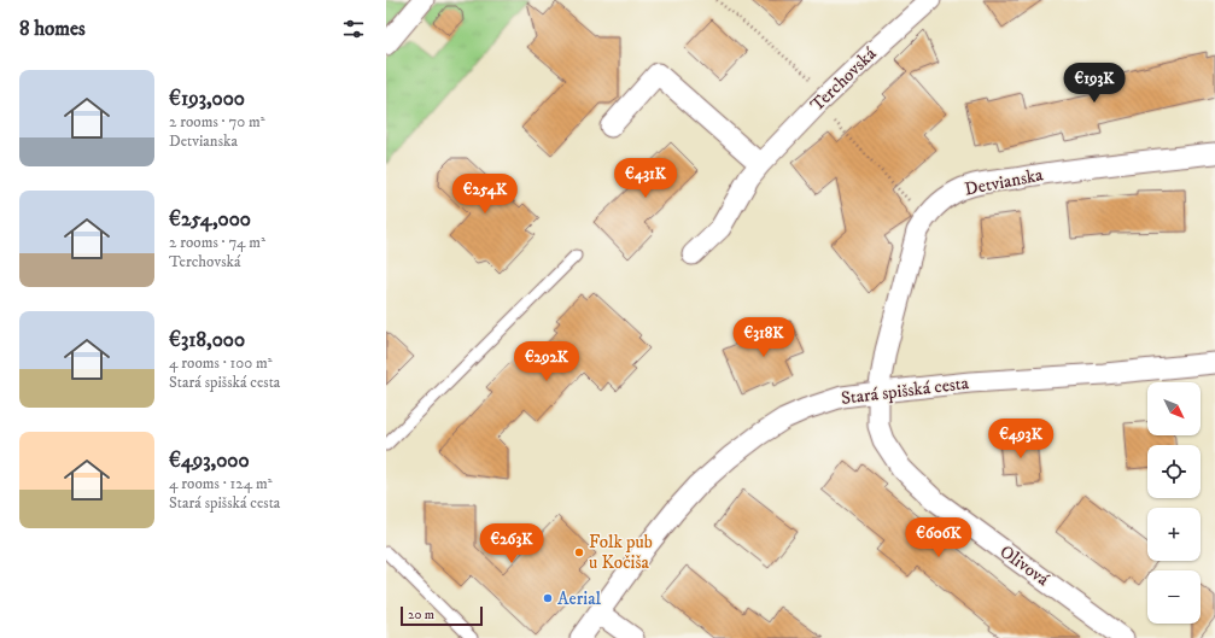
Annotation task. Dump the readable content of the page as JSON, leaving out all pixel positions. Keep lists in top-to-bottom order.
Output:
{
  "streets": {
    "street": [
      "Terchovská",
      "Detvianska",
      "Stará spišská cesta",
      "Olivová"
    ]
  },
  "crossings": [
    ["Detvianska", "Stará spišská cesta"],
    ["Detvianska", "Olivová"],
    ["Stará spišská cesta", "Olivová"]
  ],
  "places": ["Folk pub u Kočiša", "Aerial"],
  "scale_bar": "20 m",
  "north": "bottom right",
  "page": {
    "heading": "8 homes",
    "list": [
      {
        "name": "€193,000",
        "note": "2 rooms · 70 m² · Detvianska"
      },
      {
        "name": "€254,000",
        "note": "2 rooms · 74 m² · Terchovská"
      },
      {
        "name": "€318,000",
        "note": "4 rooms · 100 m² · Stará spišská cesta"
      },
      {
        "name": "€493,000",
        "note": "4 rooms · 124 m² · Stará spišská cesta"
      }
    ],
    "price": [
      "€193K",
      "€431K",
      "€254K",
      "€318K",
      "€292K",
      "€493K",
      "€606K",
      "€263K"
    ],
    "map_buttons": ["+", "−"],
    "scale": "20 m"
  }
}
